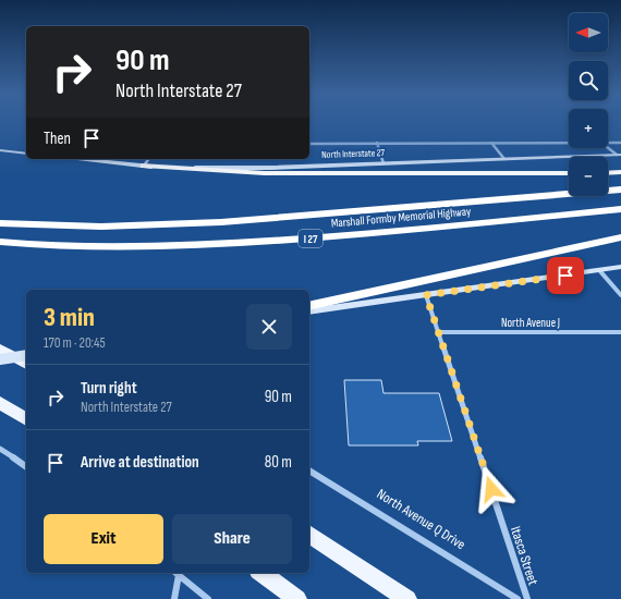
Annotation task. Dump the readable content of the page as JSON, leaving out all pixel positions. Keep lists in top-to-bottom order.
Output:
{
  "streets": {
    "highway": ["Marshall Formby Memorial Highway", "I 27"],
    "main road": ["North Interstate 27"],
    "street": ["North Avenue J", "North Avenue Q Drive", "Itasca Street"]
  },
  "crossings": [
    ["North Avenue J", "Itasca Street"]
  ],
  "north": "left",
  "page": {
    "map_buttons": ["+", "−"],
    "turn": ["90 m", "North Interstate 27"],
    "then": "Then",
    "heading": ["3 min", "170 m · 20:45"],
    "list": [
      {
        "name": "Turn right",
        "note": "North Interstate 27",
        "value": "90 m"
      },
      {
        "name": "Arrive at destination",
        "value": "80 m"
      }
    ],
    "buttons": ["Exit", "Share"]
  }
}
